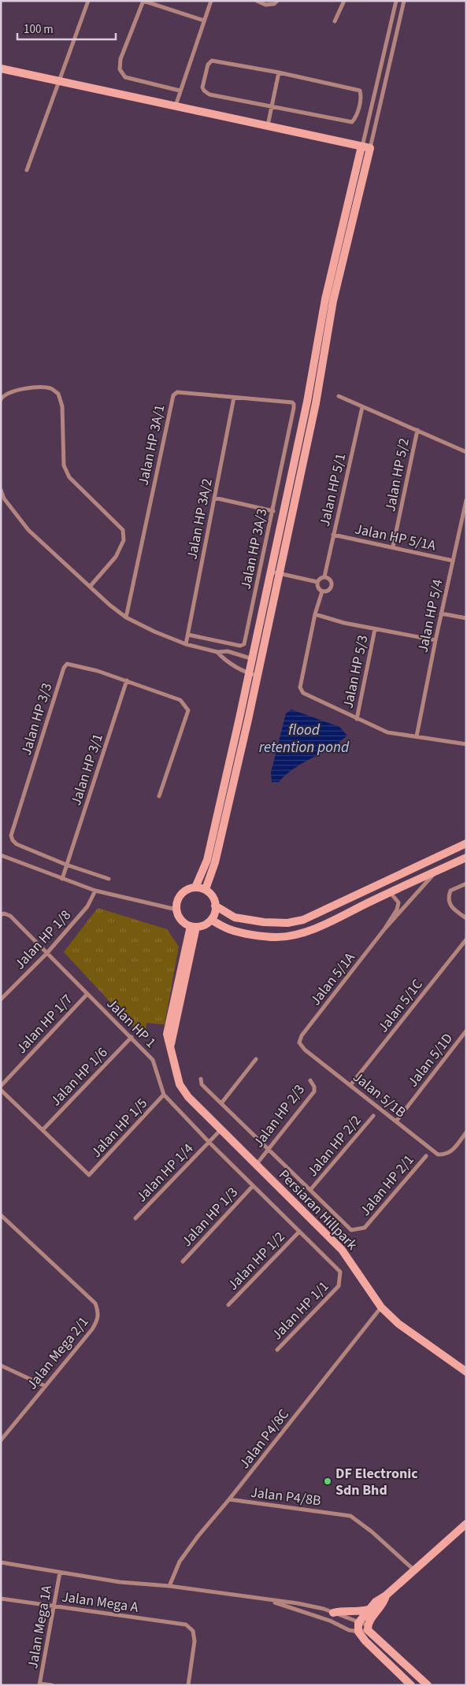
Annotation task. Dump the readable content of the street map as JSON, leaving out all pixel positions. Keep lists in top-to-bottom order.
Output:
{
  "streets": {
    "street": [
      "Jalan HP 3A/1",
      "Jalan HP 5/2",
      "Jalan HP 5/1",
      "Jalan HP 3A/2",
      "Jalan HP 5/1A",
      "Jalan HP 3A/3",
      "Jalan HP 5/4",
      "Jalan HP 5/3",
      "Jalan HP 3/3",
      "Jalan HP 3/1",
      "Jalan HP 1/8",
      "Jalan 5/1A",
      "Jalan 5/1C",
      "Jalan HP 1",
      "Jalan HP 1/7",
      "Jalan 5/1D",
      "Jalan HP 1/6",
      "Jalan 5/1B",
      "Jalan HP 2/3",
      "Jalan HP 1/5",
      "Jalan HP 2/2",
      "Jalan HP 1/4",
      "Jalan HP 2/1",
      "Persiaran Hillpark",
      "Jalan HP 1/3",
      "Jalan HP 1/2",
      "Jalan HP 1/1",
      "Jalan Mega 2/1",
      "Jalan P4/8C",
      "Jalan P4/8B",
      "Jalan Mega A",
      "Jalan Mega 1A"
    ]
  },
  "crossings": [
    ["Jalan HP 3A/1", "Jalan HP 3A/2"],
    ["Jalan HP 3A/1", "Jalan HP 3A/3"],
    ["Jalan HP 5/2", "Jalan HP 5/1A"],
    ["Jalan HP 5/1", "Jalan HP 5/1A"],
    ["Jalan HP 3A/2", "Jalan HP 3A/3"],
    ["Jalan HP 5/1A", "Jalan HP 5/4"],
    ["Jalan HP 3/3", "Jalan HP 3/1"],
    ["Jalan HP 1/8", "Jalan HP 1"],
    ["Jalan 5/1A", "Jalan 5/1B"],
    ["Jalan 5/1C", "Jalan 5/1B"],
    ["Jalan HP 1", "Jalan HP 1/7"],
    ["Jalan HP 1", "Jalan HP 1/6"],
    ["Jalan HP 1", "Jalan HP 1/5"],
    ["Jalan HP 1", "Jalan HP 1/4"],
    ["Jalan HP 1", "Jalan HP 1/3"],
    ["Jalan HP 1", "Jalan HP 1/2"],
    ["Jalan HP 1", "Jalan HP 1/1"],
    ["Jalan 5/1D", "Jalan 5/1B"],
    ["Jalan HP 1/6", "Jalan HP 1/5"],
    ["Jalan HP 2/3", "Persiaran Hillpark"],
    ["Jalan HP 2/2", "Jalan HP 2/1"],
    ["Persiaran Hillpark", "Jalan P4/8C"],
    ["Jalan P4/8C", "Jalan P4/8B"],
    ["Jalan Mega A", "Jalan Mega 1A"]
  ],
  "water": ["flood retention pond"],
  "places": ["DF Electronic Sdn Bhd"],
  "scale_bar": "100 m"
}
